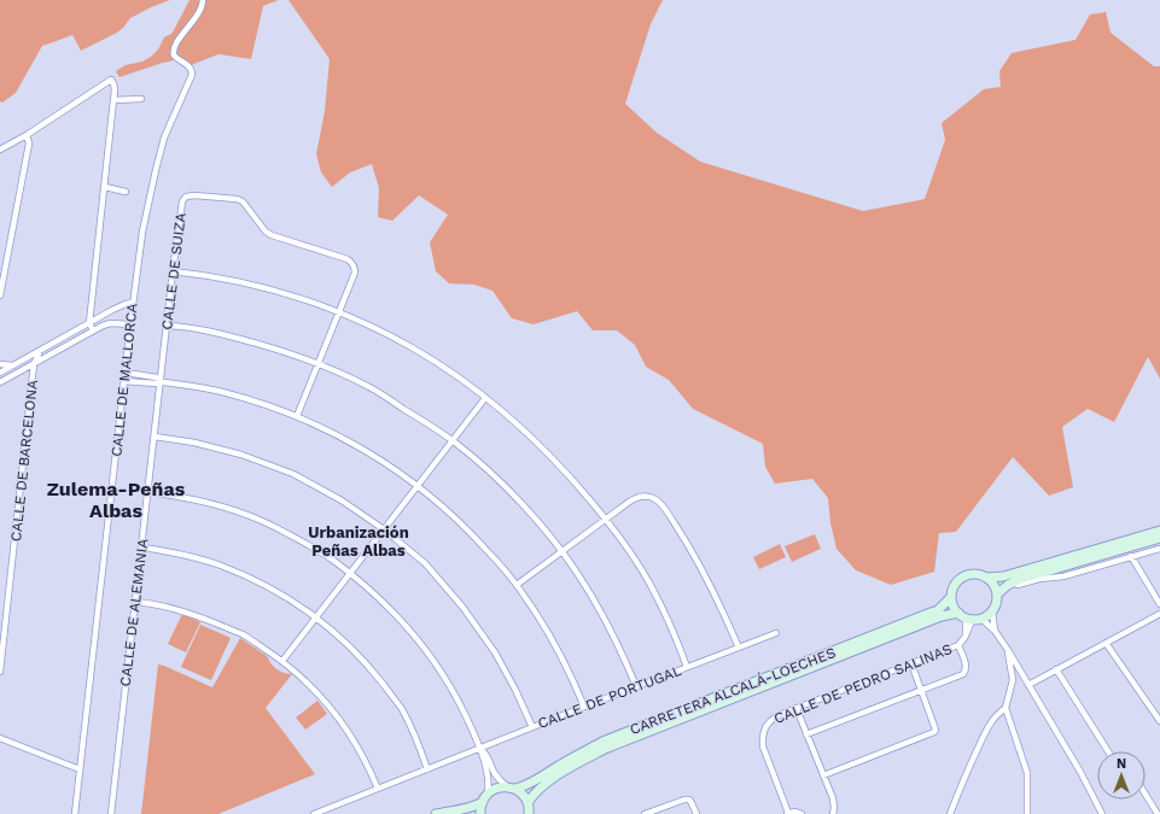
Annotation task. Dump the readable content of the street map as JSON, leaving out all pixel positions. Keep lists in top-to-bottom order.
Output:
{
  "streets": {
    "main road": ["CARRETERA ALCALÁ-LOECHES"],
    "street": [
      "CALLE DE SUIZA",
      "CALLE DE MALLORCA",
      "CALLE DE BARCELONA",
      "CALLE DE ALEMANIA",
      "CALLE DE PEDRO SALINAS",
      "CALLE DE PORTUGAL"
    ]
  },
  "crossings": [
    ["CALLE DE SUIZA", "CALLE DE ALEMANIA"],
    ["CALLE DE PEDRO SALINAS", "CARRETERA ALCALÁ-LOECHES"]
  ],
  "districts": ["Zulema-Peñas Albas", "Urbanización Peñas Albas"],
  "north": "top"
}
